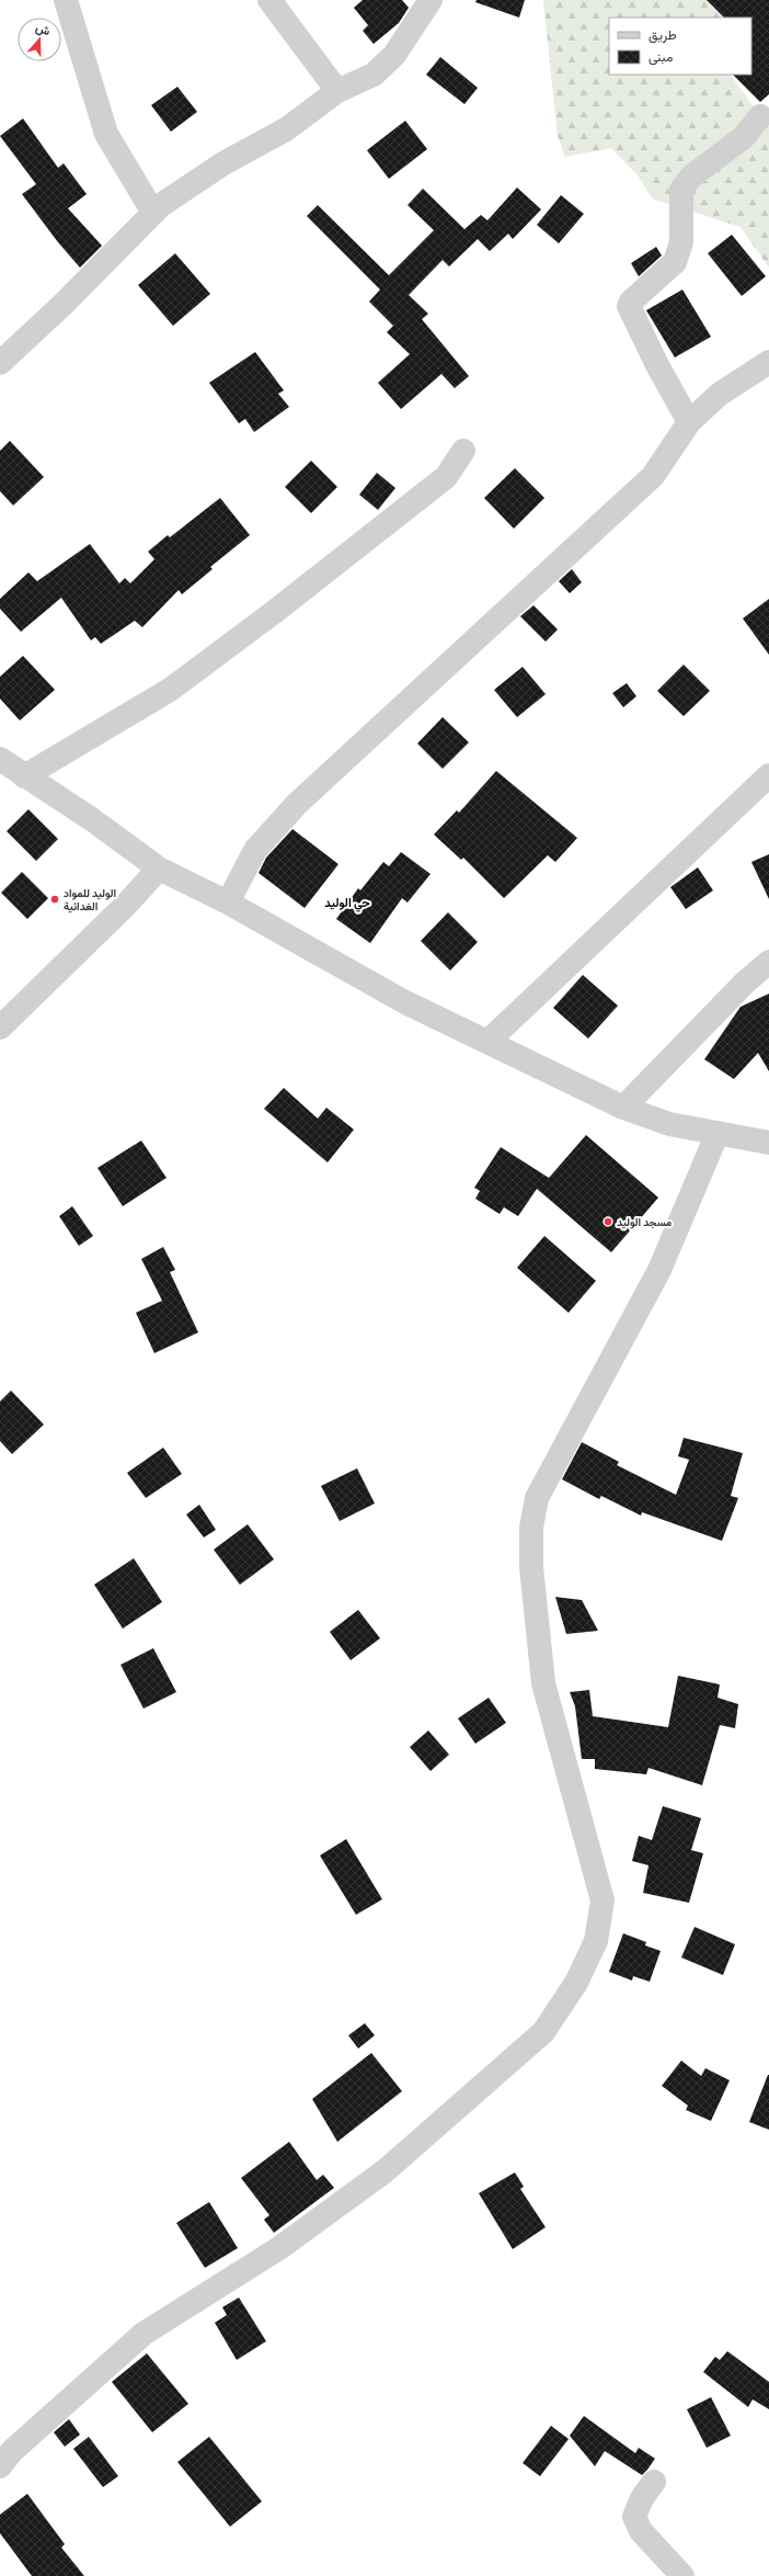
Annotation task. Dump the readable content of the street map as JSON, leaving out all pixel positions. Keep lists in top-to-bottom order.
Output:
{
  "districts": ["حي الوليد"],
  "places": ["الوليد للمواد الغدائية", "مسجد الوليد"],
  "legend": ["طريق", "مبنى"],
  "north": "top"
}
